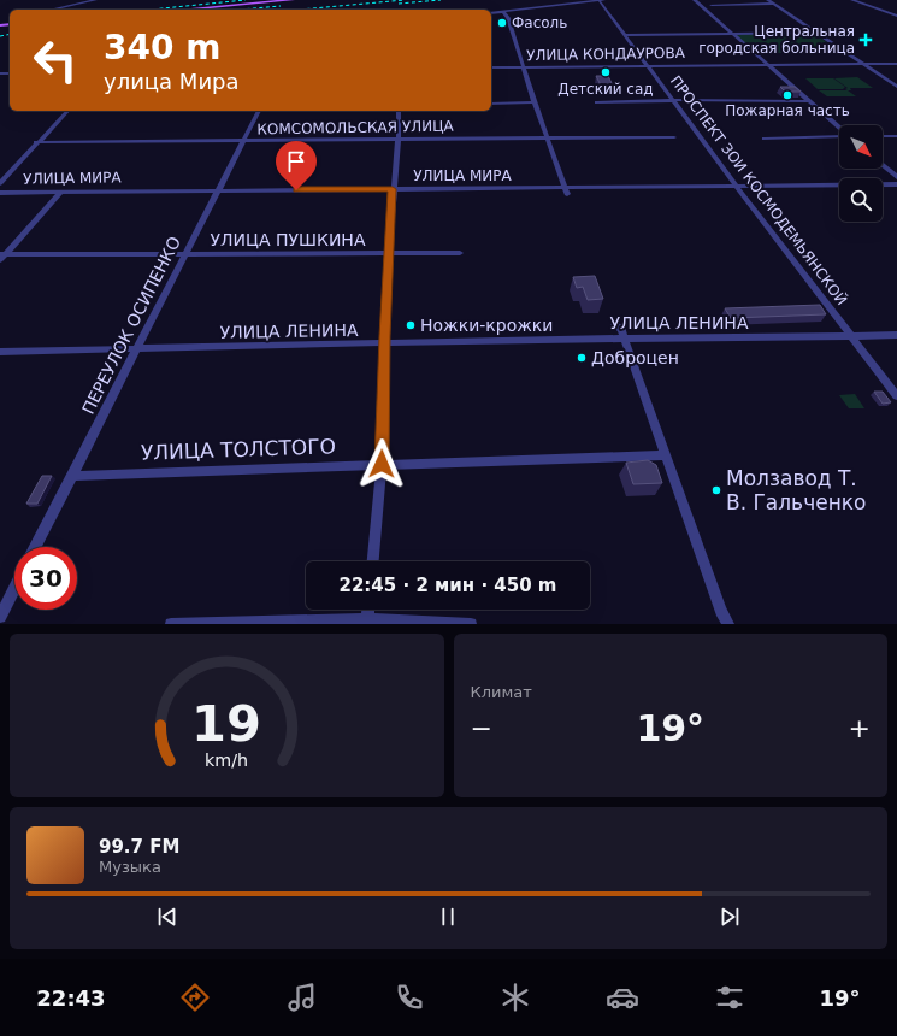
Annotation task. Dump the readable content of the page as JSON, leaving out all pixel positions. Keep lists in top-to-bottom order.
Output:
{
  "streets": {
    "street": [
      "УЛИЦА КОНДАУРОВА",
      "КОМСОМОЛЬСКАЯ УЛИЦА",
      "УЛИЦА МИРА",
      "ПРОСПЕКТ ЗОИ КОСМОДЕМЬЯНСКОЙ",
      "УЛИЦА ПУШКИНА",
      "УЛИЦА ЛЕНИНА",
      "ПЕРЕУЛОК ОСИПЕНКО",
      "УЛИЦА ТОЛСТОГО"
    ]
  },
  "crossings": [
    ["УЛИЦА КОНДАУРОВА", "ПРОСПЕКТ ЗОИ КОСМОДЕМЬЯНСКОЙ"],
    ["КОМСОМОЛЬСКАЯ УЛИЦА", "ПЕРЕУЛОК ОСИПЕНКО"],
    ["УЛИЦА МИРА", "ПРОСПЕКТ ЗОИ КОСМОДЕМЬЯНСКОЙ"],
    ["УЛИЦА МИРА", "ПЕРЕУЛОК ОСИПЕНКО"],
    ["ПРОСПЕКТ ЗОИ КОСМОДЕМЬЯНСКОЙ", "УЛИЦА ЛЕНИНА"],
    ["УЛИЦА ПУШКИНА", "ПЕРЕУЛОК ОСИПЕНКО"],
    ["УЛИЦА ЛЕНИНА", "ПЕРЕУЛОК ОСИПЕНКО"],
    ["ПЕРЕУЛОК ОСИПЕНКО", "УЛИЦА ТОЛСТОГО"]
  ],
  "places": {
    "other": [
      "Фасоль",
      "Детский сад",
      "Пожарная часть",
      "Ножки-крожки",
      "Доброцен",
      "Молзавод Т. В. Гальченко"
    ],
    "health": ["Центральная городская больница"]
  },
  "north": "bottom right",
  "page": {
    "turn": ["340 m", "улица Мира"],
    "limit": "30",
    "trip": "22:45 · 2 мин · 450 m",
    "tile": "Климат",
    "heat": ["−", "19°", "+"],
    "song": ["99.7 FM", "Музыка"],
    "tabs": ["22:43", "19°"],
    "gauge": ["19", "km/h"]
  }
}
